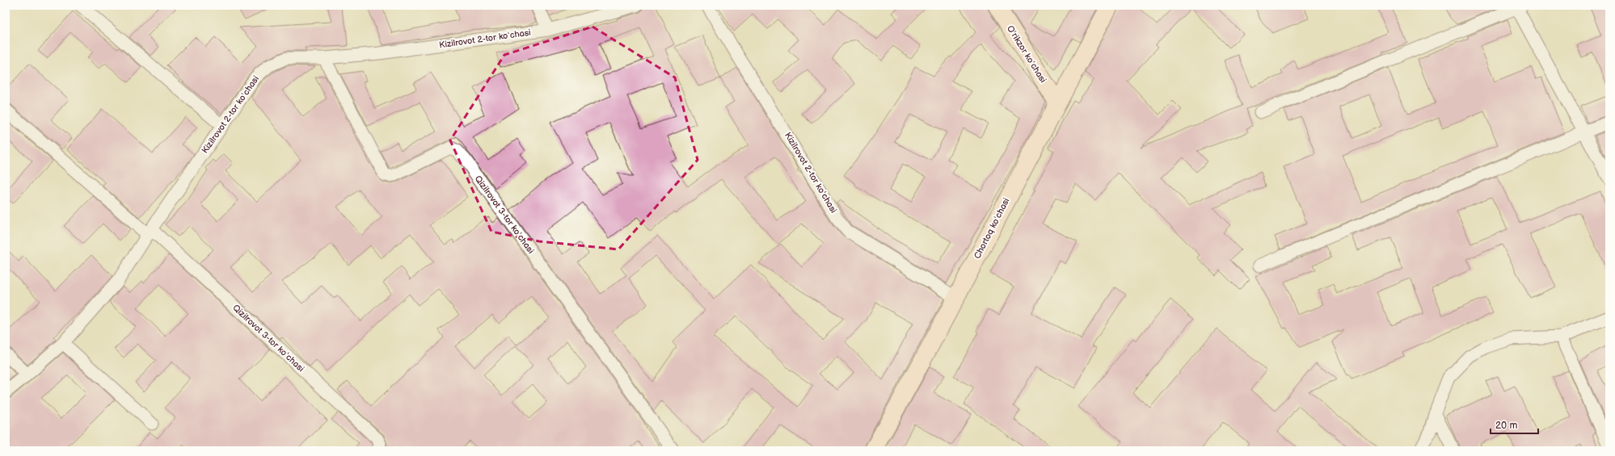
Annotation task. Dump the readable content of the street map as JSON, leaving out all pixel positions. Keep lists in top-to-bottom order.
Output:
{
  "streets": {
    "main road": ["Oʻrikzor koʻchasi", "Chortoq koʻchasi"],
    "street": ["Kizilrovot 2-tor koʻchasi", "Qizilrovot 3-tor koʻchasi"]
  },
  "crossings": [
    ["Kizilrovot 2-tor koʻchasi", "Qizilrovot 3-tor koʻchasi"],
    ["Kizilrovot 2-tor koʻchasi", "Chortoq koʻchasi"],
    ["Oʻrikzor koʻchasi", "Chortoq koʻchasi"]
  ],
  "scale_bar": "20 m"
}
